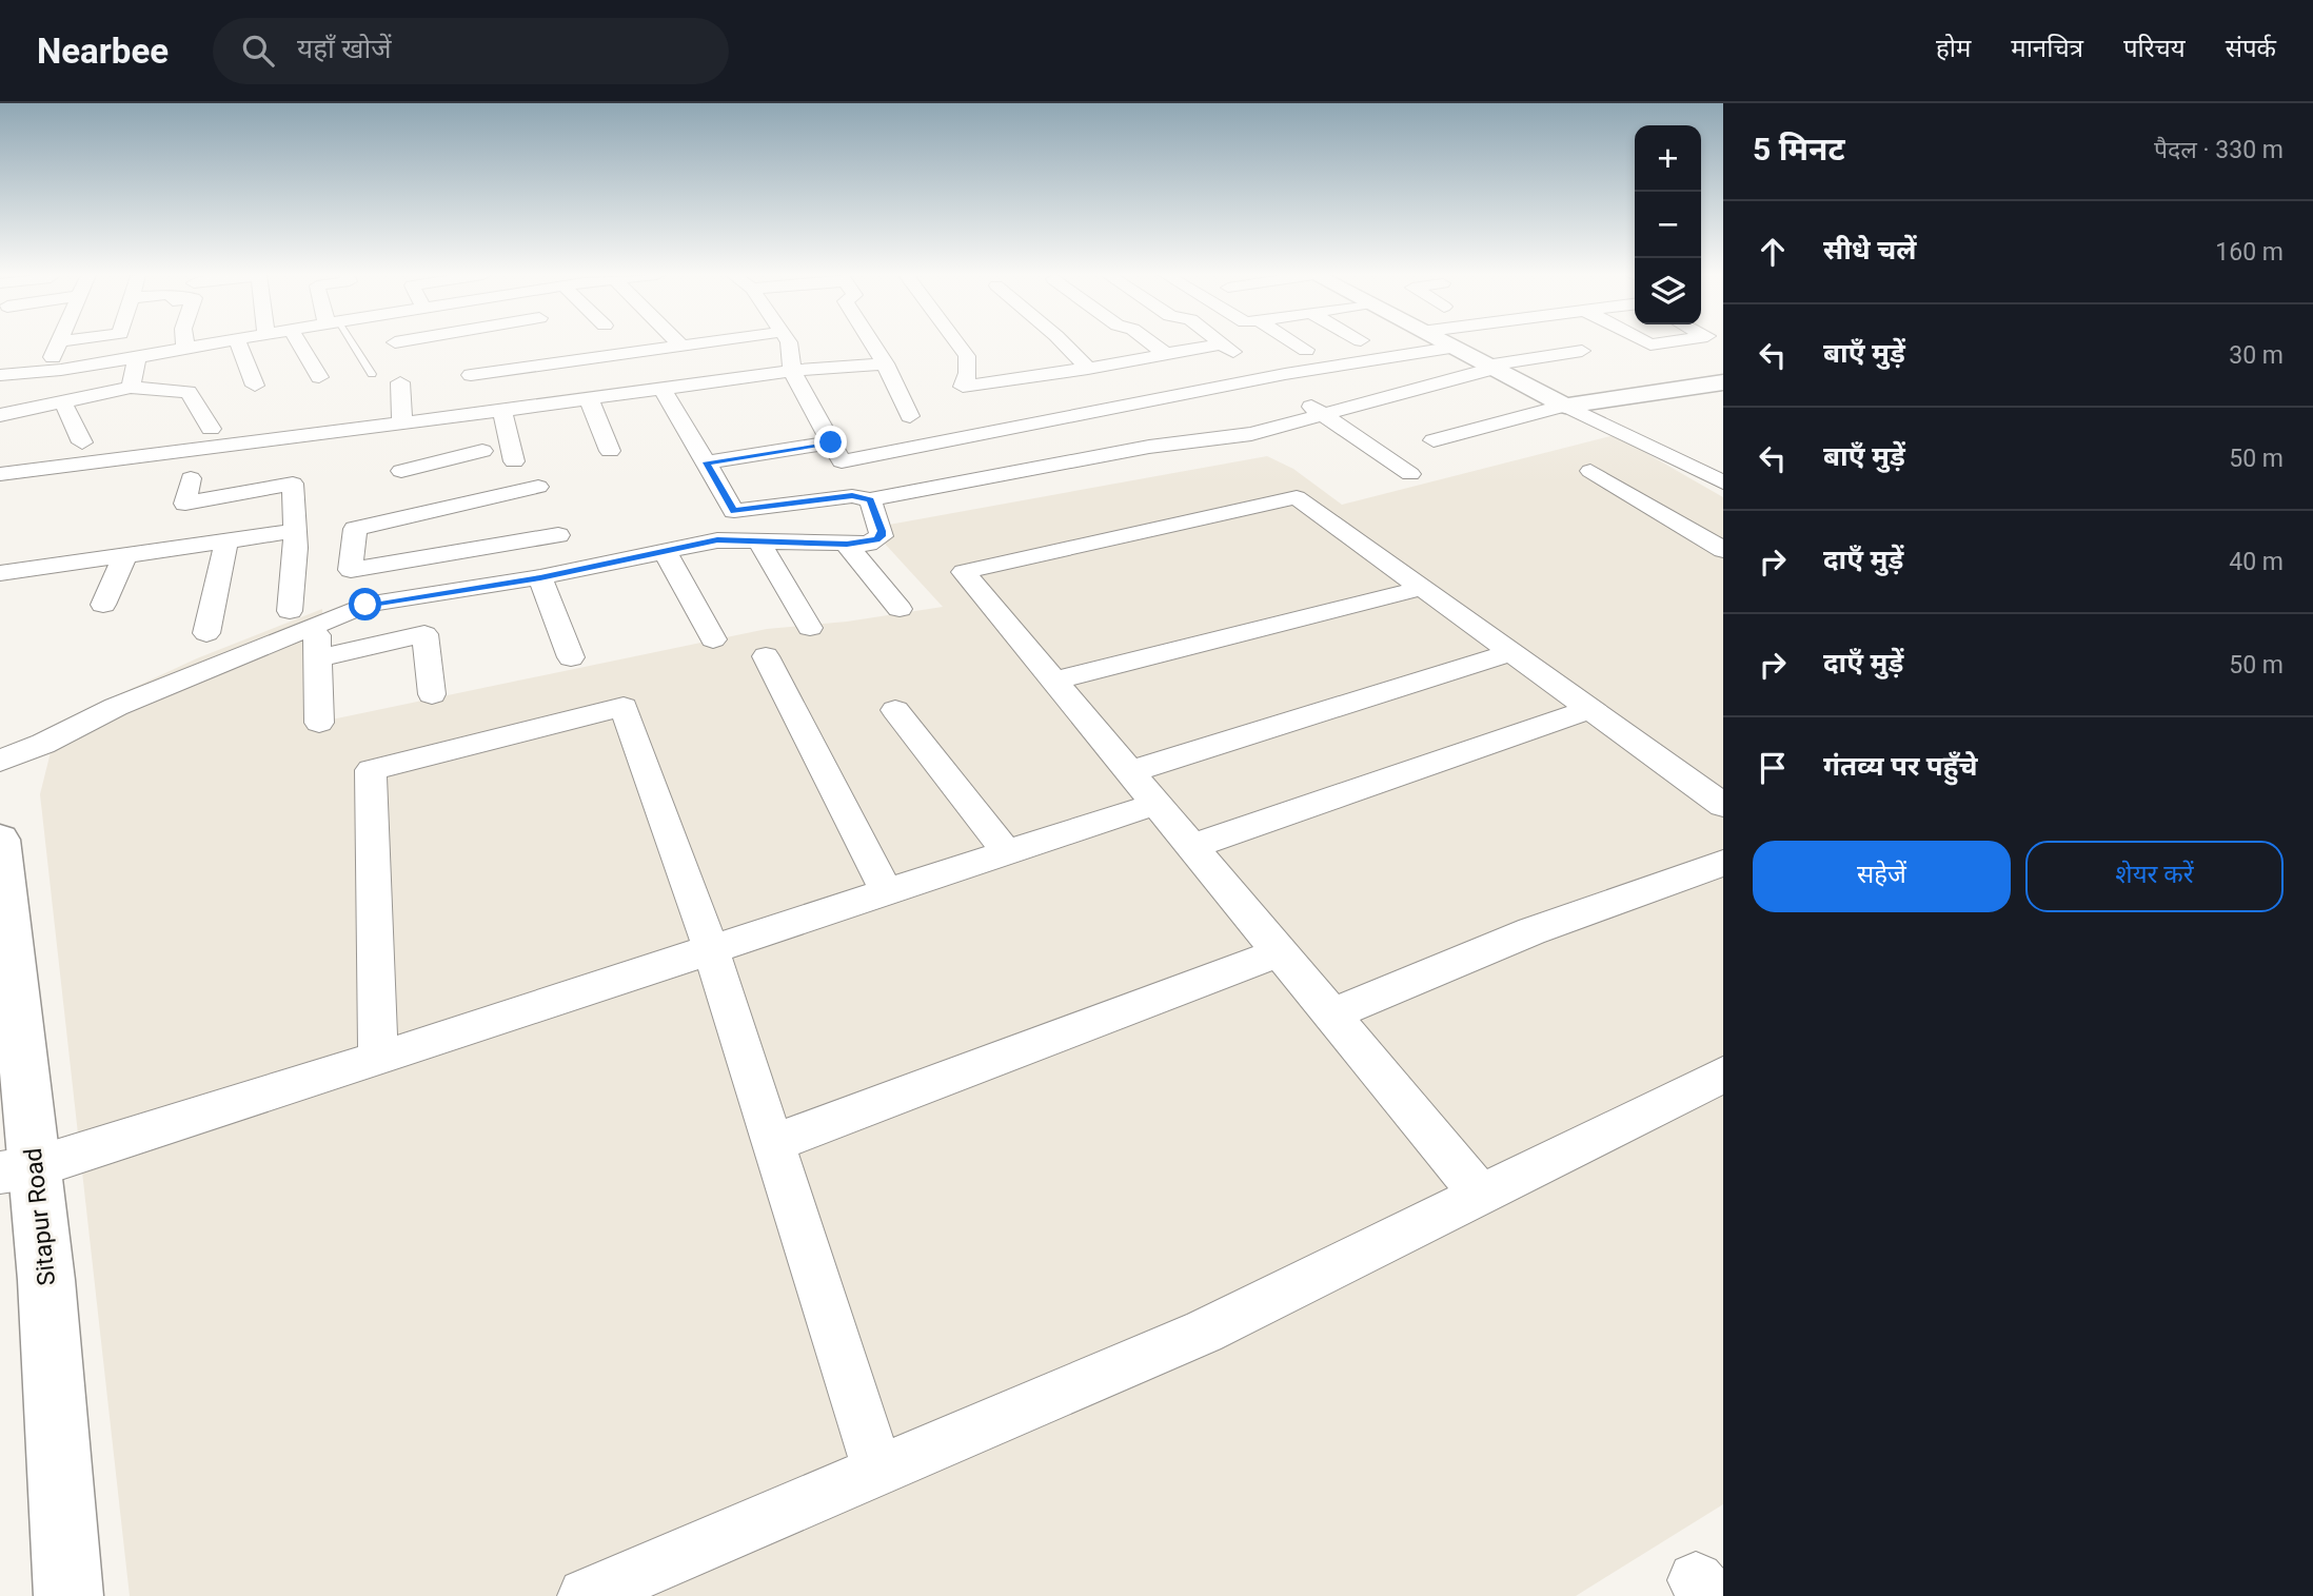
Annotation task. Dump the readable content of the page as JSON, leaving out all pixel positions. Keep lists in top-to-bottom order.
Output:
{
  "streets": {
    "street": ["Sitapur Road"]
  },
  "page": {
    "header": "Nearbee",
    "search": "यहाँ खोजें",
    "nav": [
      "होम",
      "मानचित्र",
      "परिचय",
      "संपर्क"
    ],
    "heading": ["5 मिनट", "पैदल · 330 m"],
    "map_buttons": ["+", "−"],
    "list": [
      ["सीधे चलें", "160 m"],
      ["बाएँ मुड़ें", "30 m"],
      ["बाएँ मुड़ें", "50 m"],
      ["दाएँ मुड़ें", "40 m"],
      ["दाएँ मुड़ें", "50 m"],
      "गंतव्य पर पहुँचे"
    ],
    "buttons": ["सहेजें", "शेयर करें"]
  }
}
